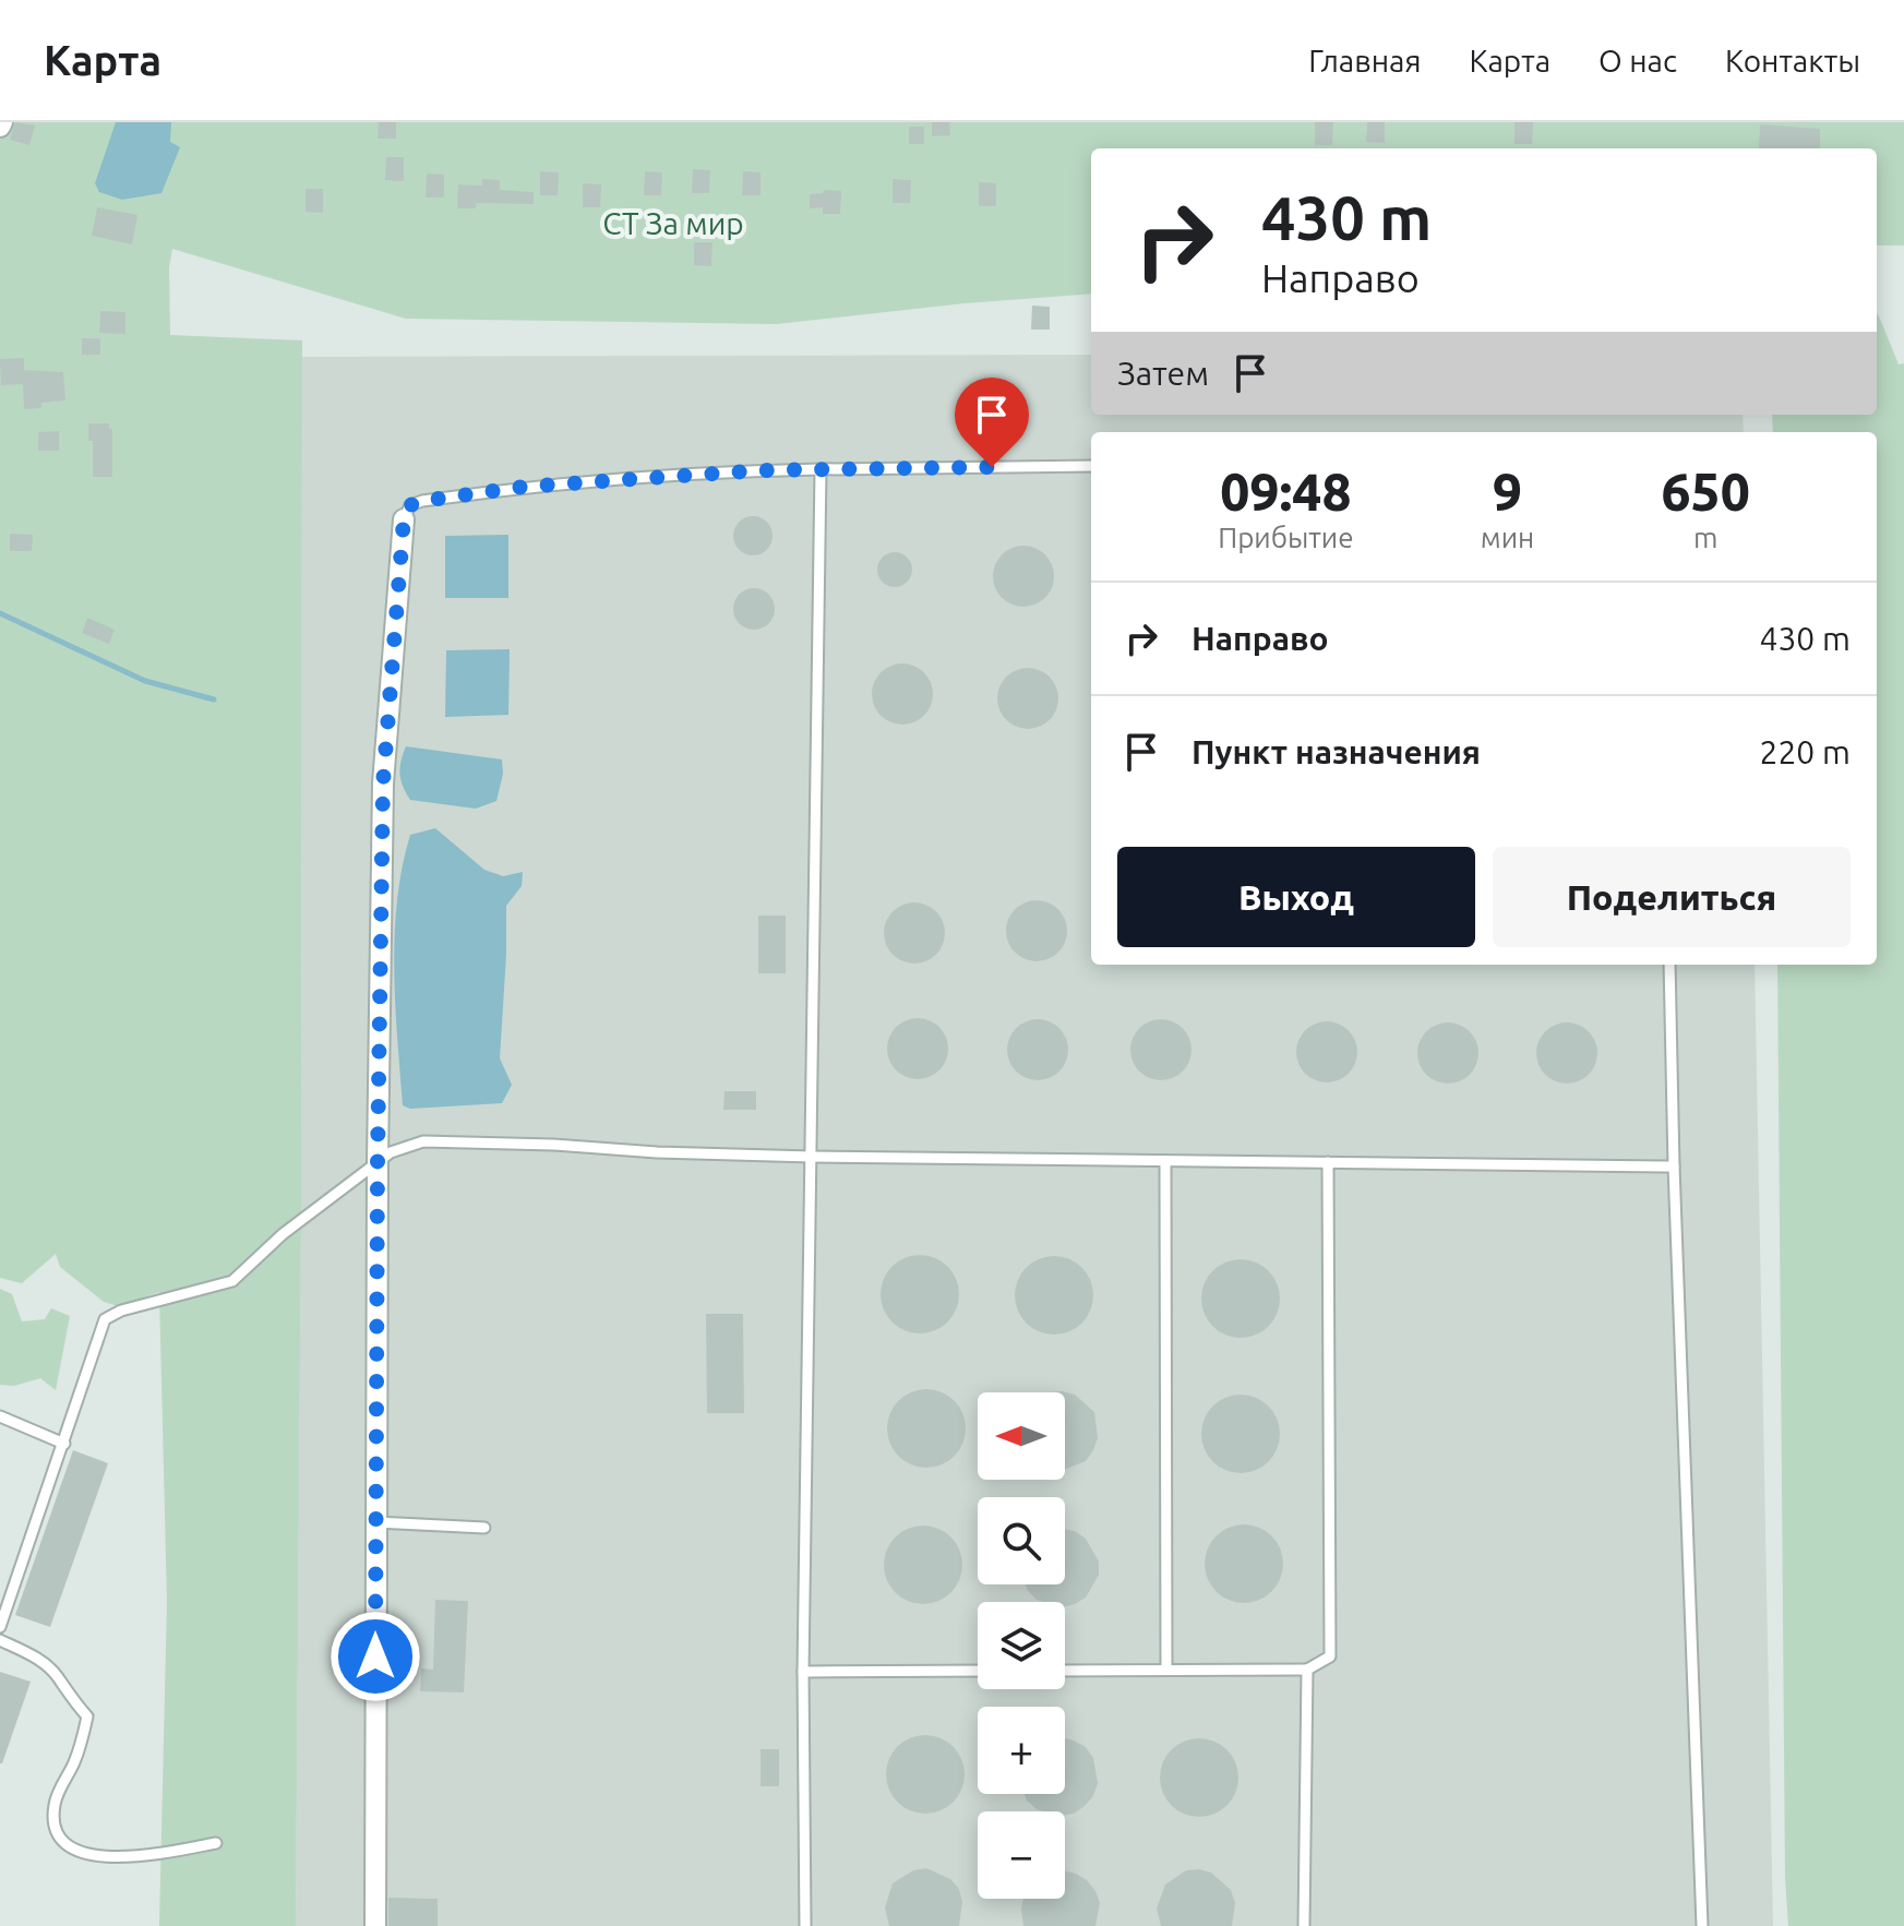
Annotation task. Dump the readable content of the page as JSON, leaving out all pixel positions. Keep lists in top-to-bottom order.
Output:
{
  "parks": ["СТ За мир"],
  "north": "left",
  "page": {
    "header": "Карта",
    "nav": [
      "Главная",
      "Карта",
      "О нас",
      "Контакты"
    ],
    "turn": ["430 m", "Направо"],
    "then": "Затем",
    "eta": [
      "09:48",
      "Прибытие",
      "9",
      "мин",
      "650",
      "m"
    ],
    "list": [
      {
        "name": "Направо",
        "value": "430 m"
      },
      {
        "name": "Пункт назначения",
        "value": "220 m"
      }
    ],
    "buttons": ["Выход", "Поделиться"],
    "map_buttons": ["+", "−"]
  }
}
